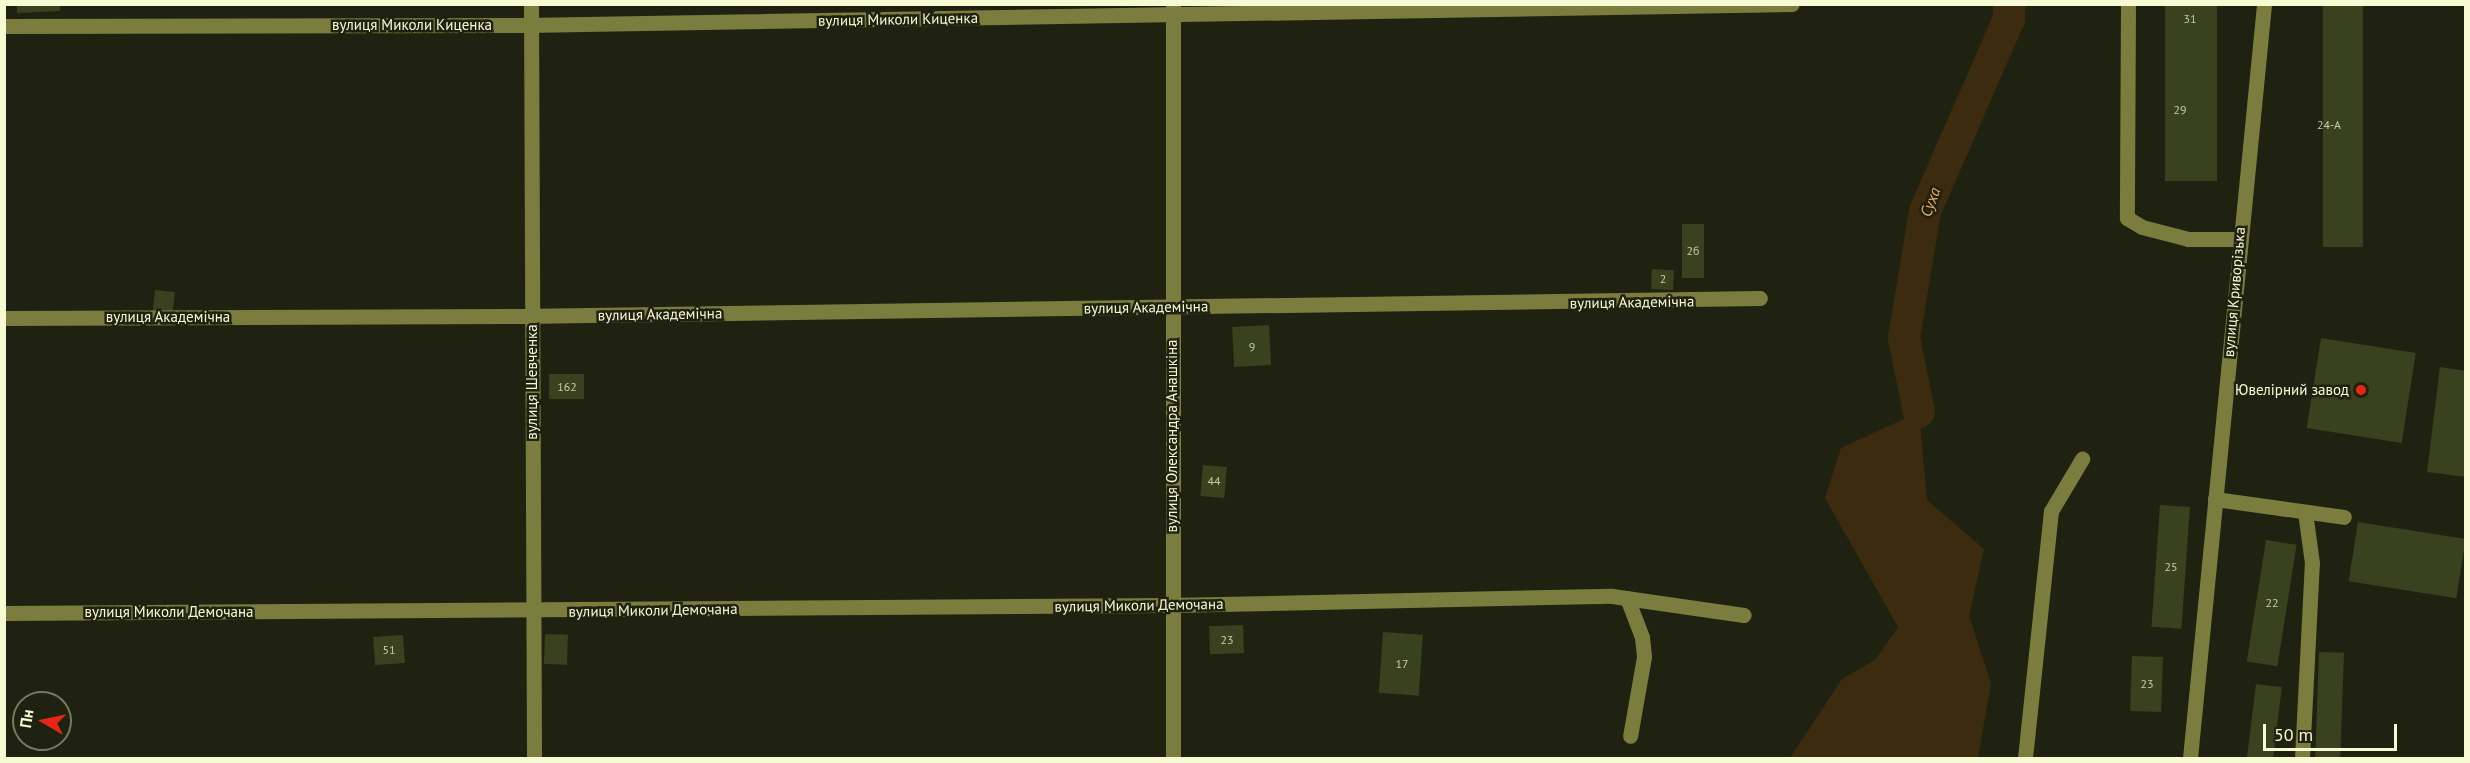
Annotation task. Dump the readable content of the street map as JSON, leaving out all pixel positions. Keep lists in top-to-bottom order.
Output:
{
  "streets": {
    "street": [
      "вулиця Миколи Киценка",
      "вулиця Криворізька",
      "вулиця Академічна",
      "вулиця Шевченка",
      "вулиця Олександра Анашкіна",
      "вулиця Миколи Демочана"
    ]
  },
  "crossings": [
    ["вулиця Миколи Киценка", "вулиця Шевченка"],
    ["вулиця Миколи Киценка", "вулиця Олександра Анашкіна"],
    ["вулиця Академічна", "вулиця Шевченка"],
    ["вулиця Академічна", "вулиця Олександра Анашкіна"],
    ["вулиця Шевченка", "вулиця Миколи Демочана"],
    ["вулиця Олександра Анашкіна", "вулиця Миколи Демочана"]
  ],
  "water": ["Суха"],
  "places": ["Ювелірний завод"],
  "house_numbers": [
    "31",
    "29",
    "24-А",
    "2б",
    "2",
    "9",
    "162",
    "44",
    "25",
    "22",
    "23",
    "51",
    "17",
    "23"
  ],
  "scale_bar": "50 m",
  "north": "left"
}
